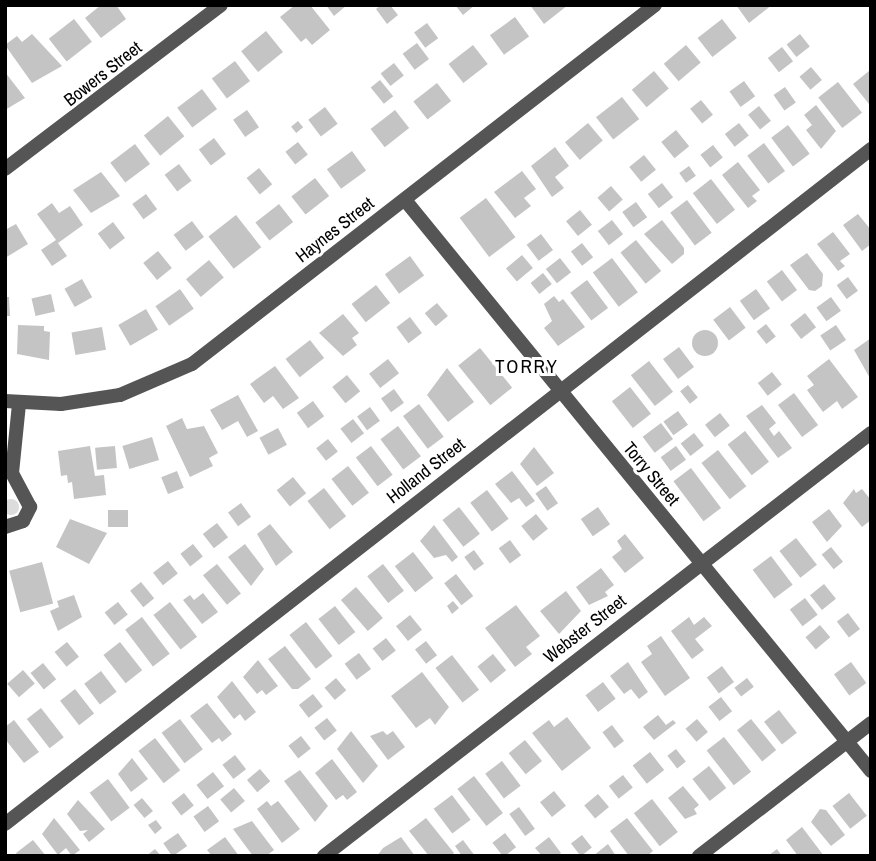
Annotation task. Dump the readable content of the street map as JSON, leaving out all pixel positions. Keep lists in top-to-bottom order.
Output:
{
  "streets": {
    "street": [
      "Bowers Street",
      "Haynes Street",
      "Holland Street",
      "Torry Street",
      "Webster Street"
    ]
  },
  "crossings": [
    ["Haynes Street", "Torry Street"],
    ["Holland Street", "Torry Street"],
    ["Torry Street", "Webster Street"]
  ],
  "districts": ["TORRY"]
}
